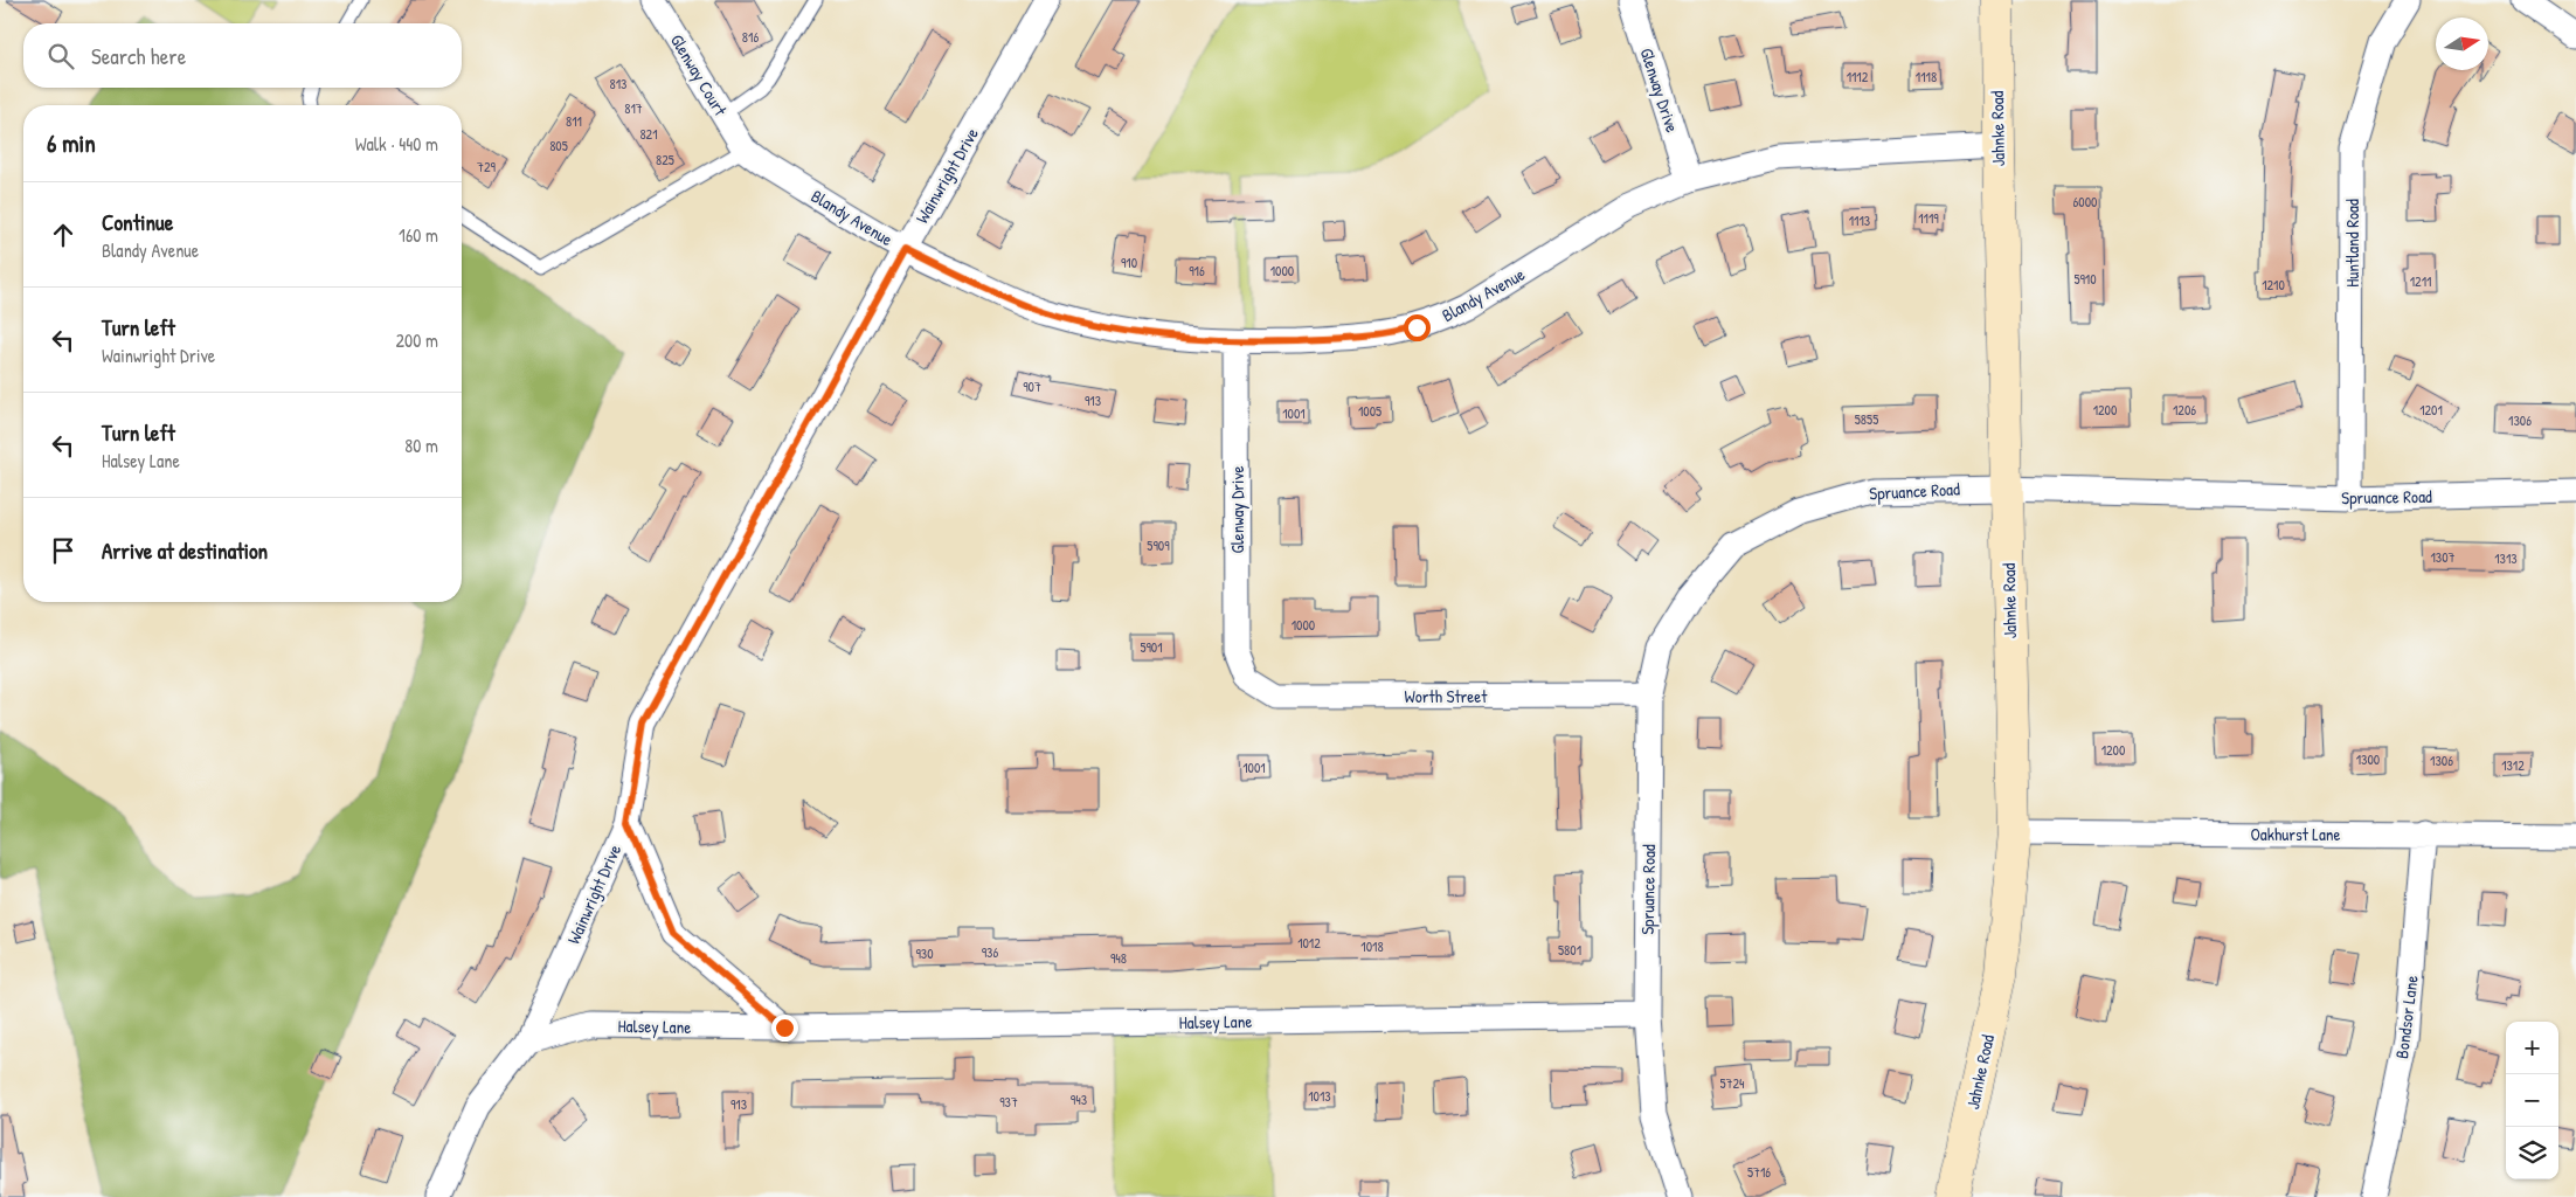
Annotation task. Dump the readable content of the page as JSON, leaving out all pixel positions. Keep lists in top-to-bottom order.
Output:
{
  "streets": {
    "main road": ["Jahnke Road"],
    "street": [
      "Glenway Court",
      "Glenway Drive",
      "Wainwright Drive",
      "Blandy Avenue",
      "Huntland Road",
      "Spruance Road",
      "Worth Street",
      "Oakhurst Lane",
      "Bondsor Lane",
      "Halsey Lane"
    ]
  },
  "crossings": [
    ["Glenway Court", "Blandy Avenue"],
    ["Glenway Drive", "Blandy Avenue"],
    ["Glenway Drive", "Worth Street"],
    ["Jahnke Road", "Blandy Avenue"],
    ["Jahnke Road", "Spruance Road"],
    ["Jahnke Road", "Oakhurst Lane"],
    ["Wainwright Drive", "Blandy Avenue"],
    ["Wainwright Drive", "Halsey Lane"],
    ["Huntland Road", "Spruance Road"],
    ["Spruance Road", "Worth Street"],
    ["Spruance Road", "Halsey Lane"],
    ["Oakhurst Lane", "Bondsor Lane"]
  ],
  "house_numbers": [
    "816",
    "1112",
    "1118",
    "813",
    "817",
    "811",
    "821",
    "805",
    "825",
    "729",
    "6000",
    "1119",
    "1113",
    "910",
    "916",
    "1000",
    "5910",
    "1211",
    "1210",
    "907",
    "913",
    "1200",
    "1206",
    "1201",
    "1005",
    "1001",
    "5855",
    "1306",
    "5909",
    "1307",
    "1313",
    "1000",
    "5901",
    "1200",
    "1300",
    "1306",
    "1312",
    "1001",
    "1012",
    "1018",
    "5801",
    "936",
    "930",
    "948",
    "5724",
    "1013",
    "943",
    "937",
    "913",
    "5716"
  ],
  "north": "right",
  "page": {
    "search": "Search here",
    "heading": ["6 min", "Walk · 440 m"],
    "list": [
      ["Continue", "Blandy Avenue", "160 m"],
      ["Turn left", "Wainwright Drive", "200 m"],
      ["Turn left", "Halsey Lane", "80 m"],
      "Arrive at destination"
    ],
    "map_buttons": ["+", "−"]
  }
}
